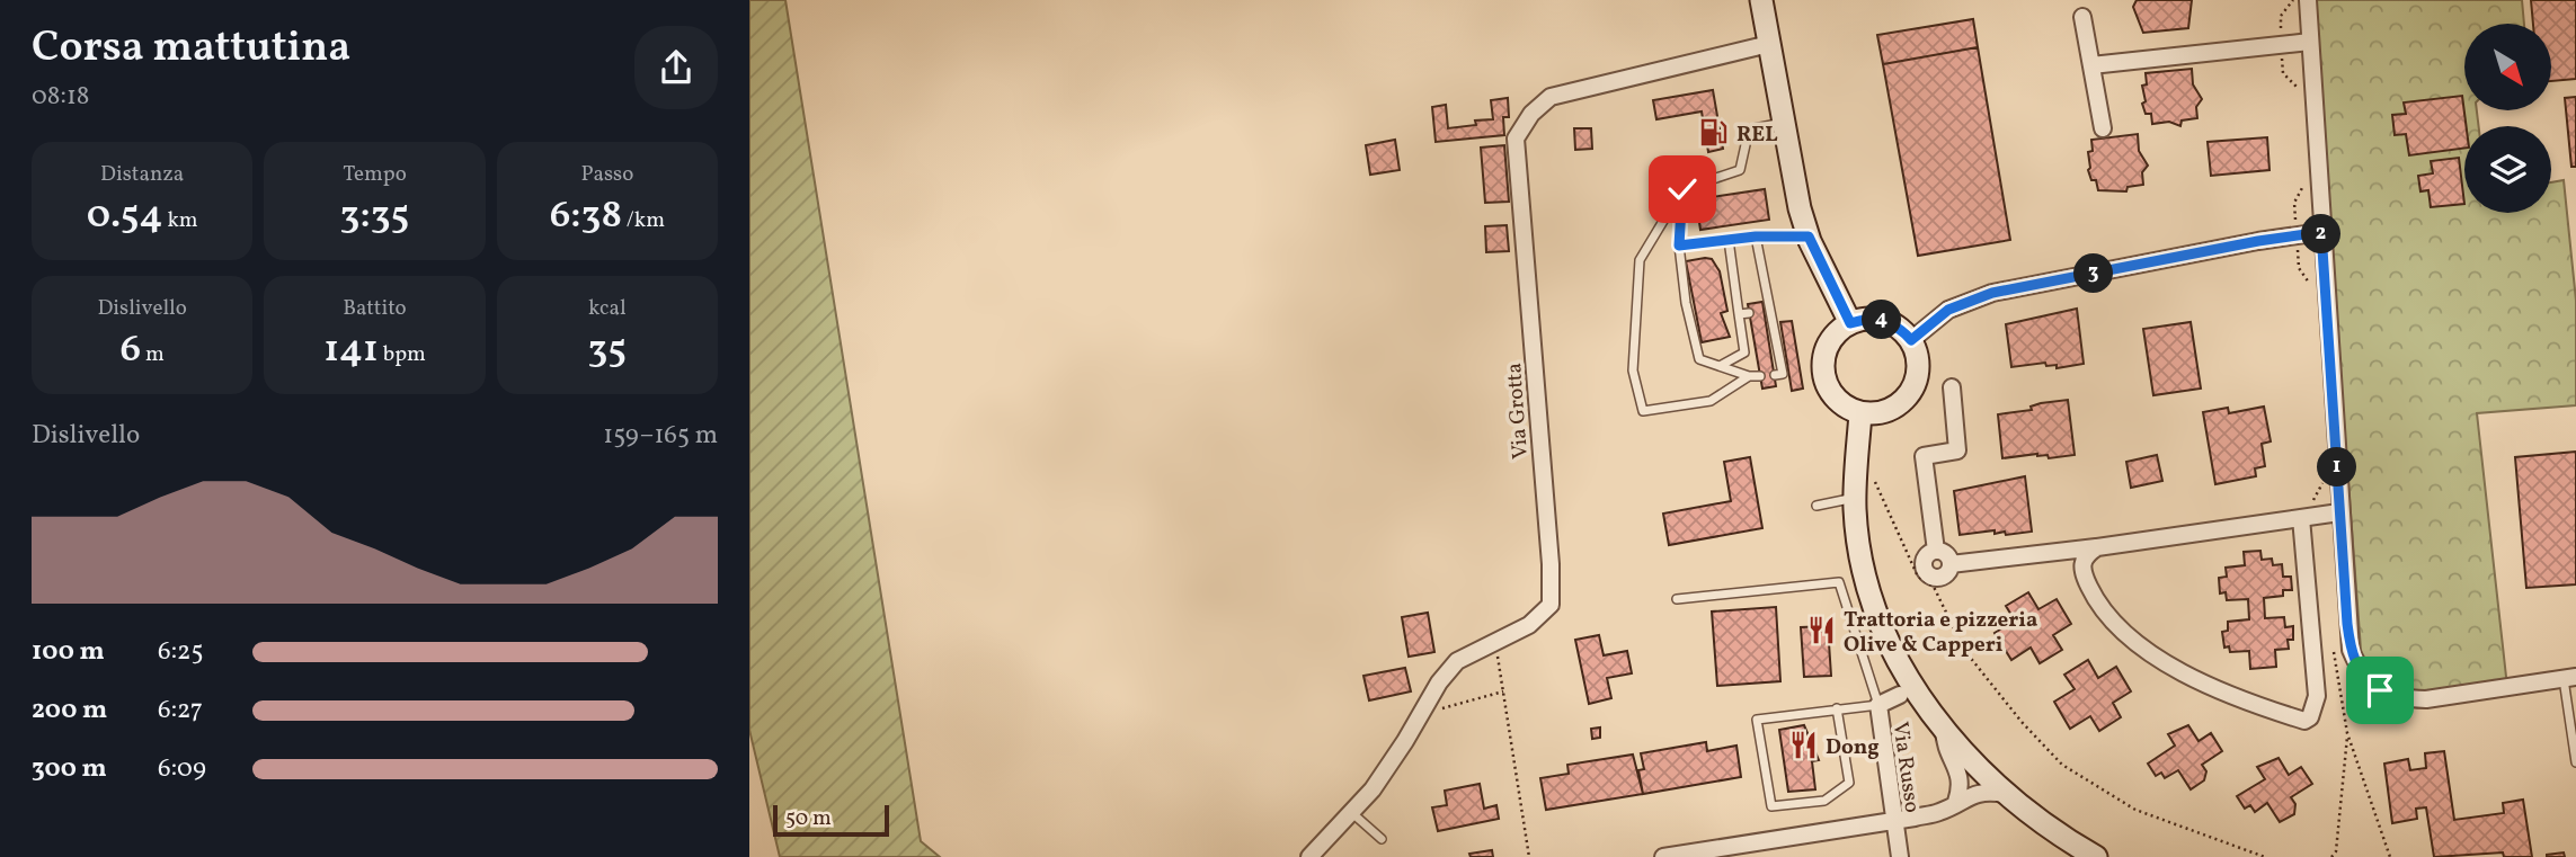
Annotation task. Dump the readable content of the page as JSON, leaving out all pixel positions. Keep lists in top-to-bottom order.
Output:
{
  "streets": {
    "street": ["Via Grotta", "Via Russo"]
  },
  "places": {
    "fuel station": ["REL"],
    "restaurant": ["Trattoria e pizzeria Olive & Capperi", "Dong"]
  },
  "scale_bar": "50 m",
  "north": "bottom right",
  "page": {
    "heading": ["Corsa mattutina", "08:18"],
    "stats": [
      ["Distanza", "0.54 km"],
      ["Tempo", "3:35"],
      ["Passo", "6:38 /km"],
      ["Dislivello", "6 m"],
      ["Battito", "141 bpm"],
      ["kcal", "35"]
    ],
    "pins": [
      "2",
      "3",
      "4",
      "1"
    ],
    "chart": ["Dislivello", "159–165 m"],
    "list": [
      {
        "name": "100 m",
        "note": "6:25"
      },
      {
        "name": "200 m",
        "note": "6:27"
      },
      {
        "name": "300 m",
        "note": "6:09"
      }
    ],
    "scale": "50 m"
  }
}
